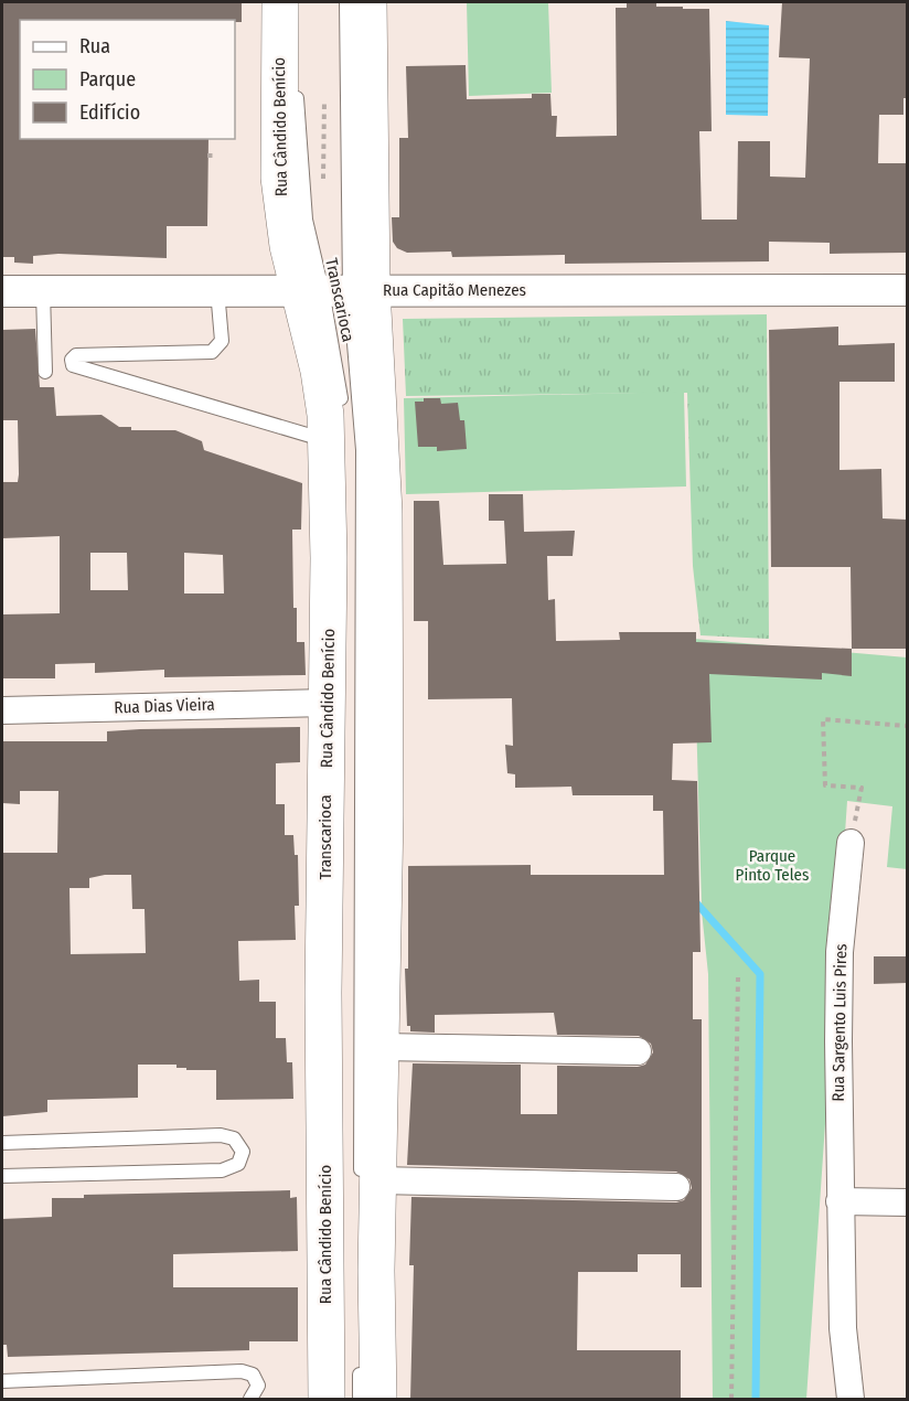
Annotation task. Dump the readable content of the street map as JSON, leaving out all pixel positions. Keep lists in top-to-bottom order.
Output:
{
  "streets": {
    "main road": ["Rua Cândido Benício"],
    "street": ["Rua Capitão Menezes", "Rua Dias Vieira", "Rua Sargento Luis Pires"],
    "lane": ["Transcarioca"]
  },
  "crossings": [
    ["Rua Cândido Benício", "Rua Capitão Menezes"],
    ["Rua Cândido Benício", "Transcarioca"],
    ["Rua Cândido Benício", "Rua Dias Vieira"],
    ["Rua Capitão Menezes", "Transcarioca"]
  ],
  "parks": ["Parque Pinto Teles"],
  "legend": ["Rua", "Parque", "Edifício"]
}
